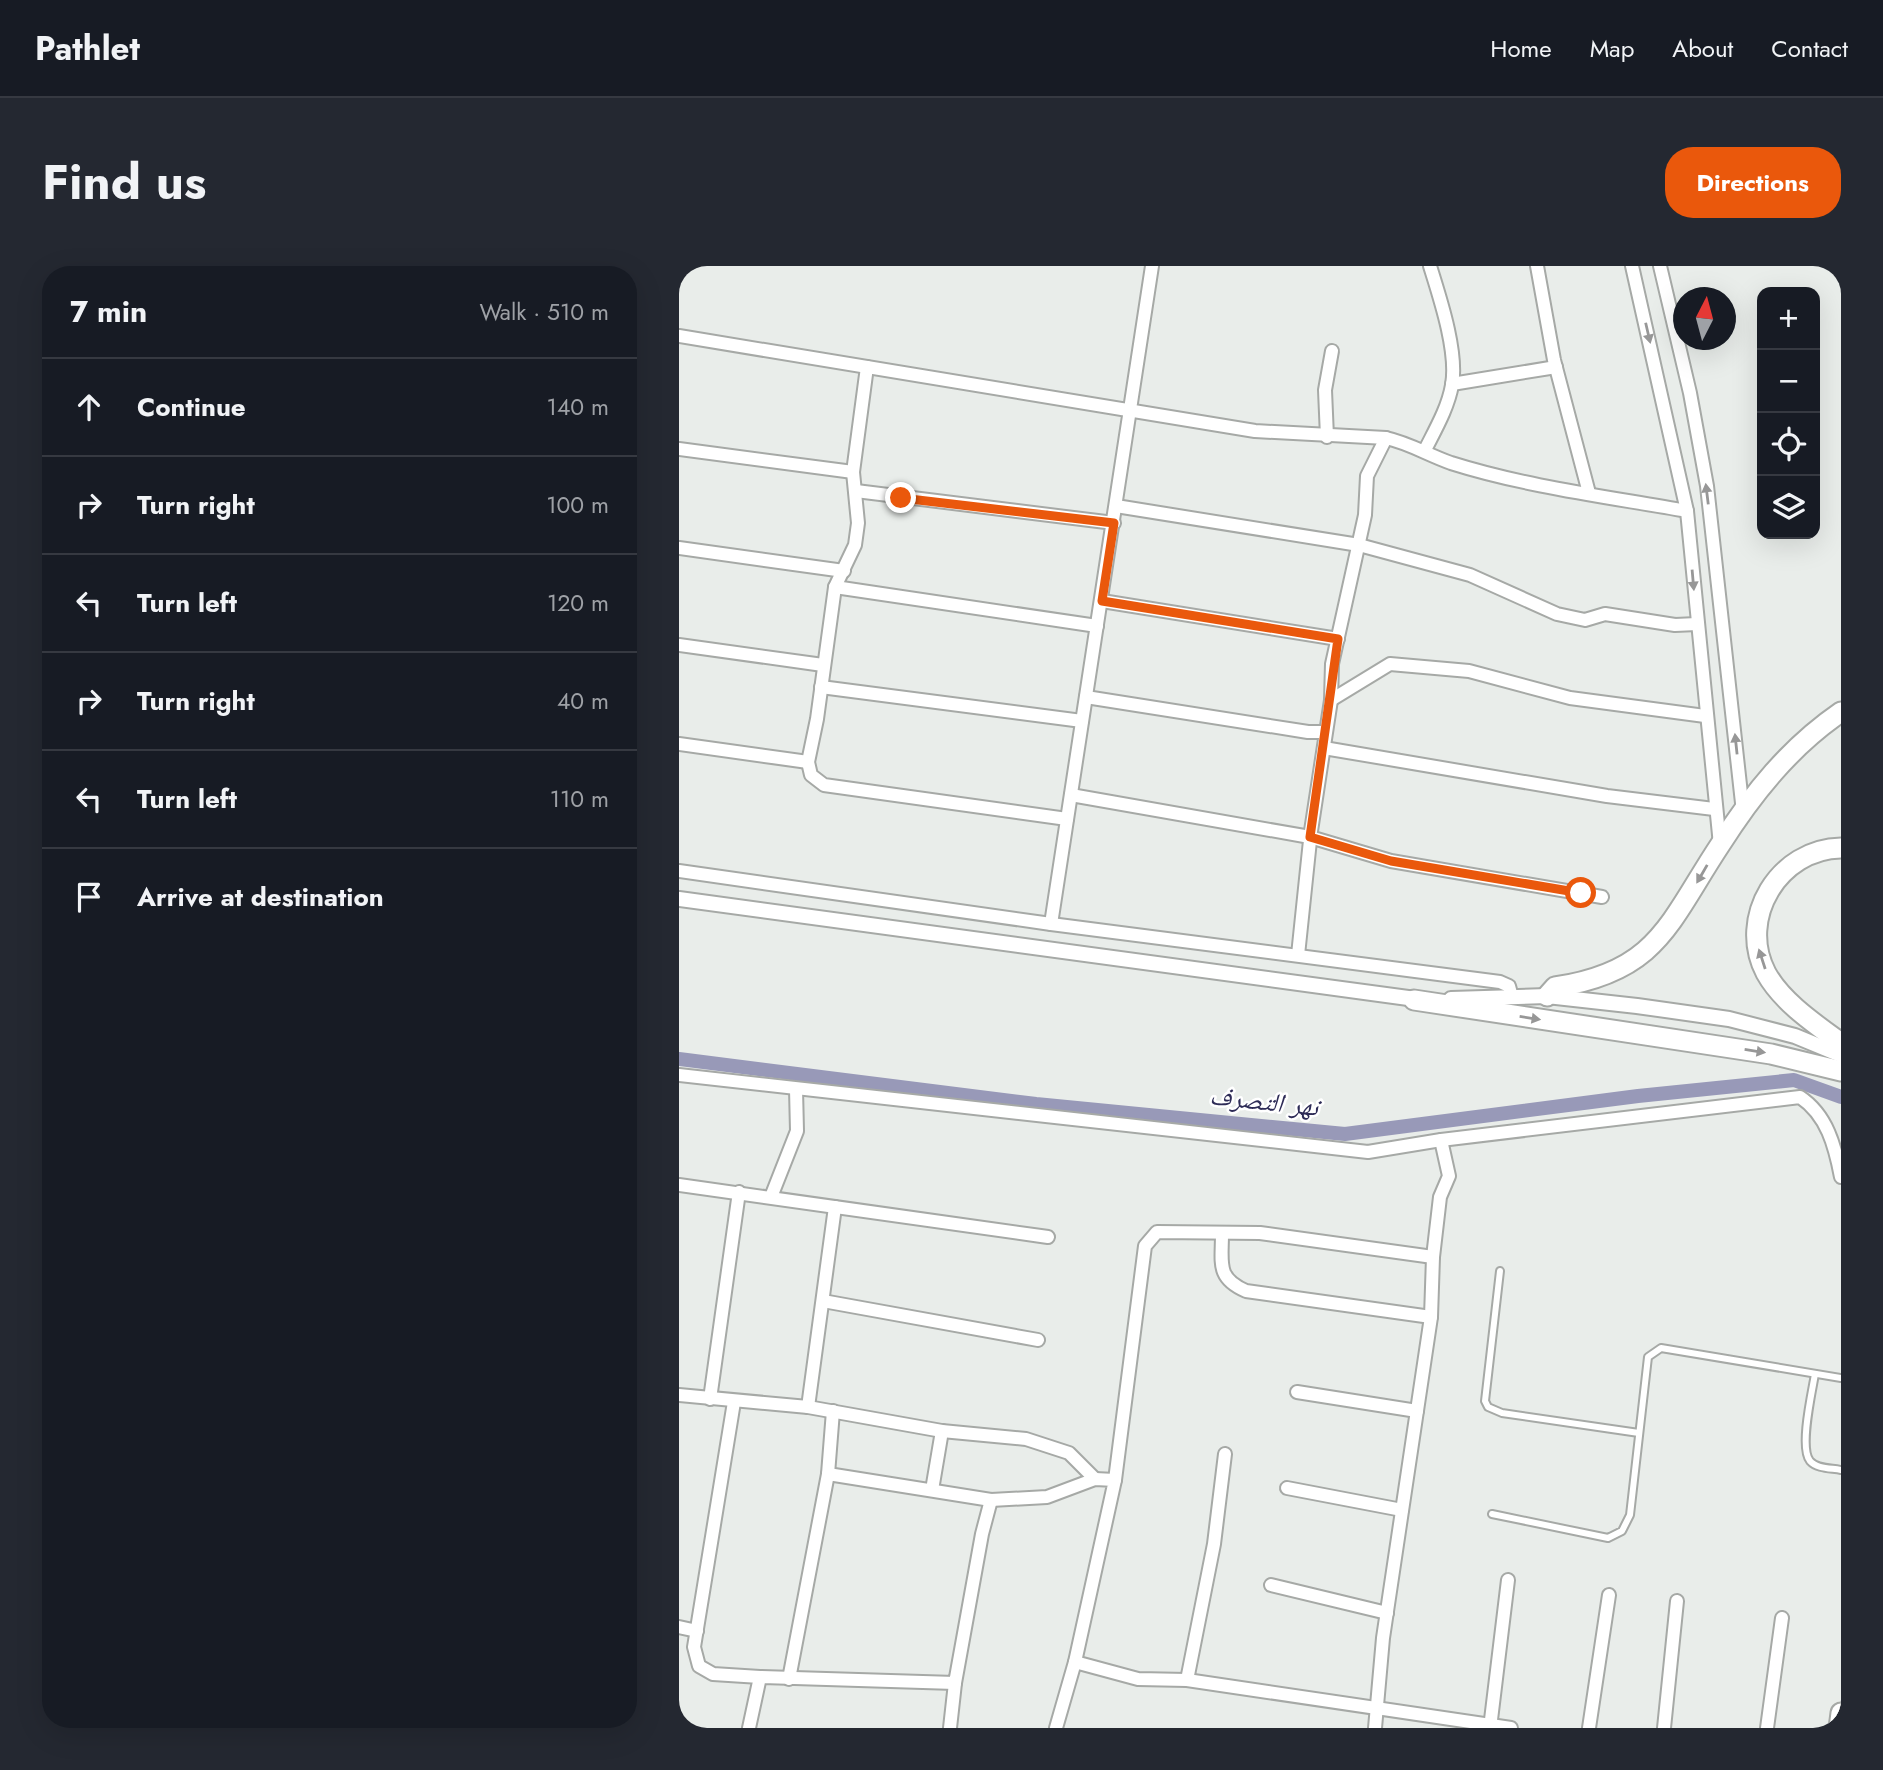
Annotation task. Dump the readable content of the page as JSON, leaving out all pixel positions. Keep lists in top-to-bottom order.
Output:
{
  "water": ["نهر التصرف"],
  "north": "top",
  "page": {
    "header": "Pathlet",
    "nav": [
      "Home",
      "Map",
      "About",
      "Contact"
    ],
    "title": "Find us",
    "buttons": "Directions",
    "heading": ["7 min", "Walk · 510 m"],
    "map_buttons": ["+", "−"],
    "list": [
      ["Continue", "140 m"],
      ["Turn right", "100 m"],
      ["Turn left", "120 m"],
      ["Turn right", "40 m"],
      ["Turn left", "110 m"],
      "Arrive at destination"
    ]
  }
}
